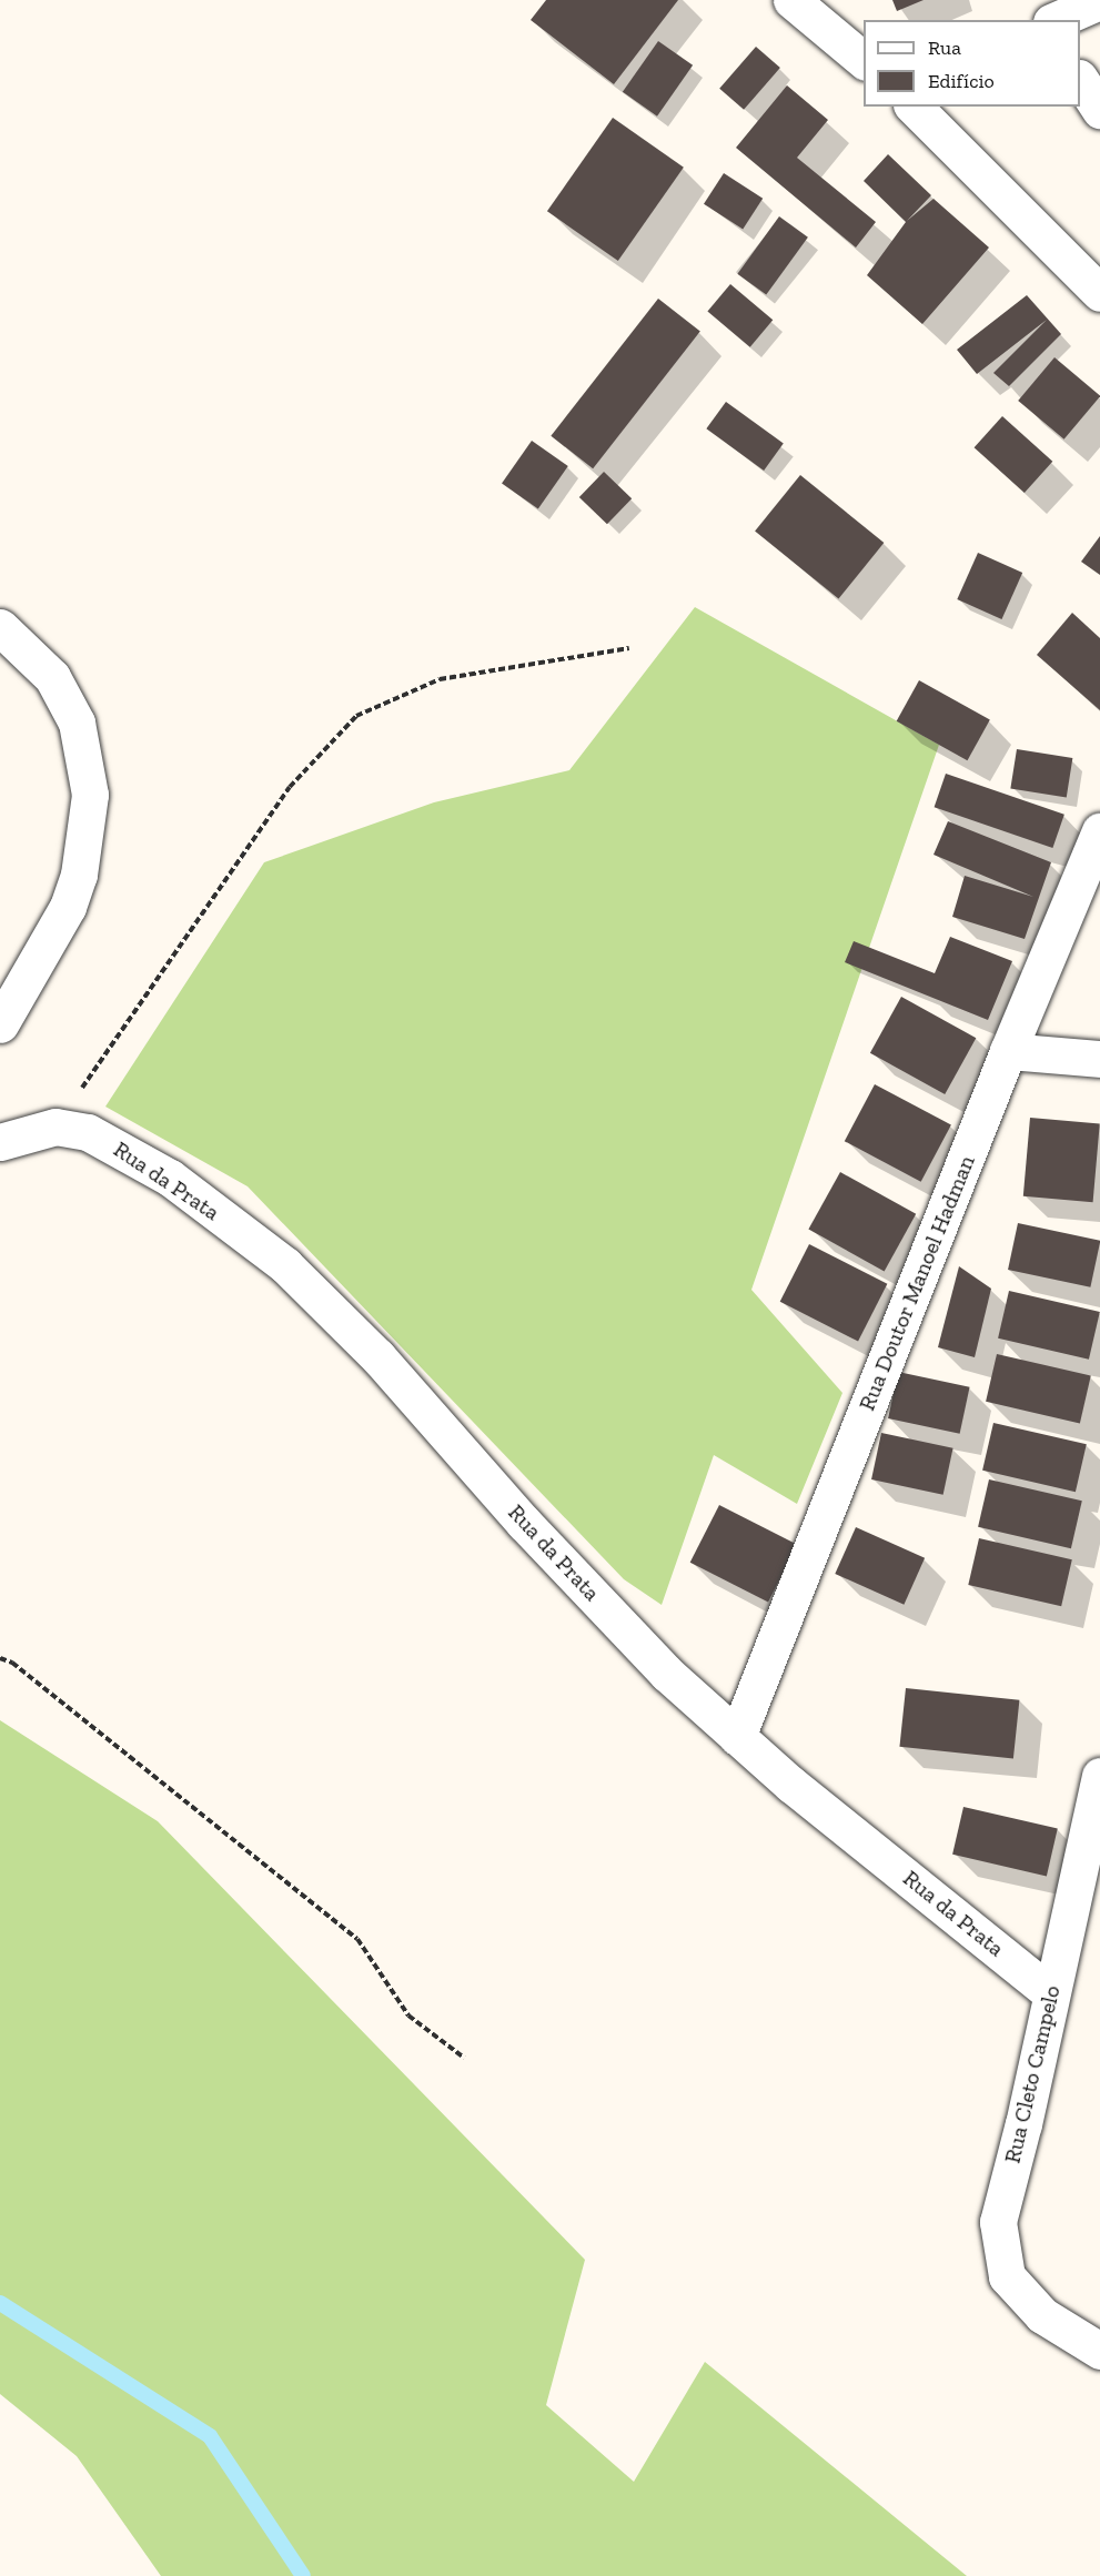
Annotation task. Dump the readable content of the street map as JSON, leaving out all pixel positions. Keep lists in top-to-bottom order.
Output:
{
  "streets": {
    "street": ["Rua da Prata", "Rua Doutor Manoel Hadman", "Rua Cleto Campelo"]
  },
  "crossings": [
    ["Rua da Prata", "Rua Doutor Manoel Hadman"],
    ["Rua da Prata", "Rua Cleto Campelo"]
  ],
  "legend": ["Rua", "Edifício"]
}
